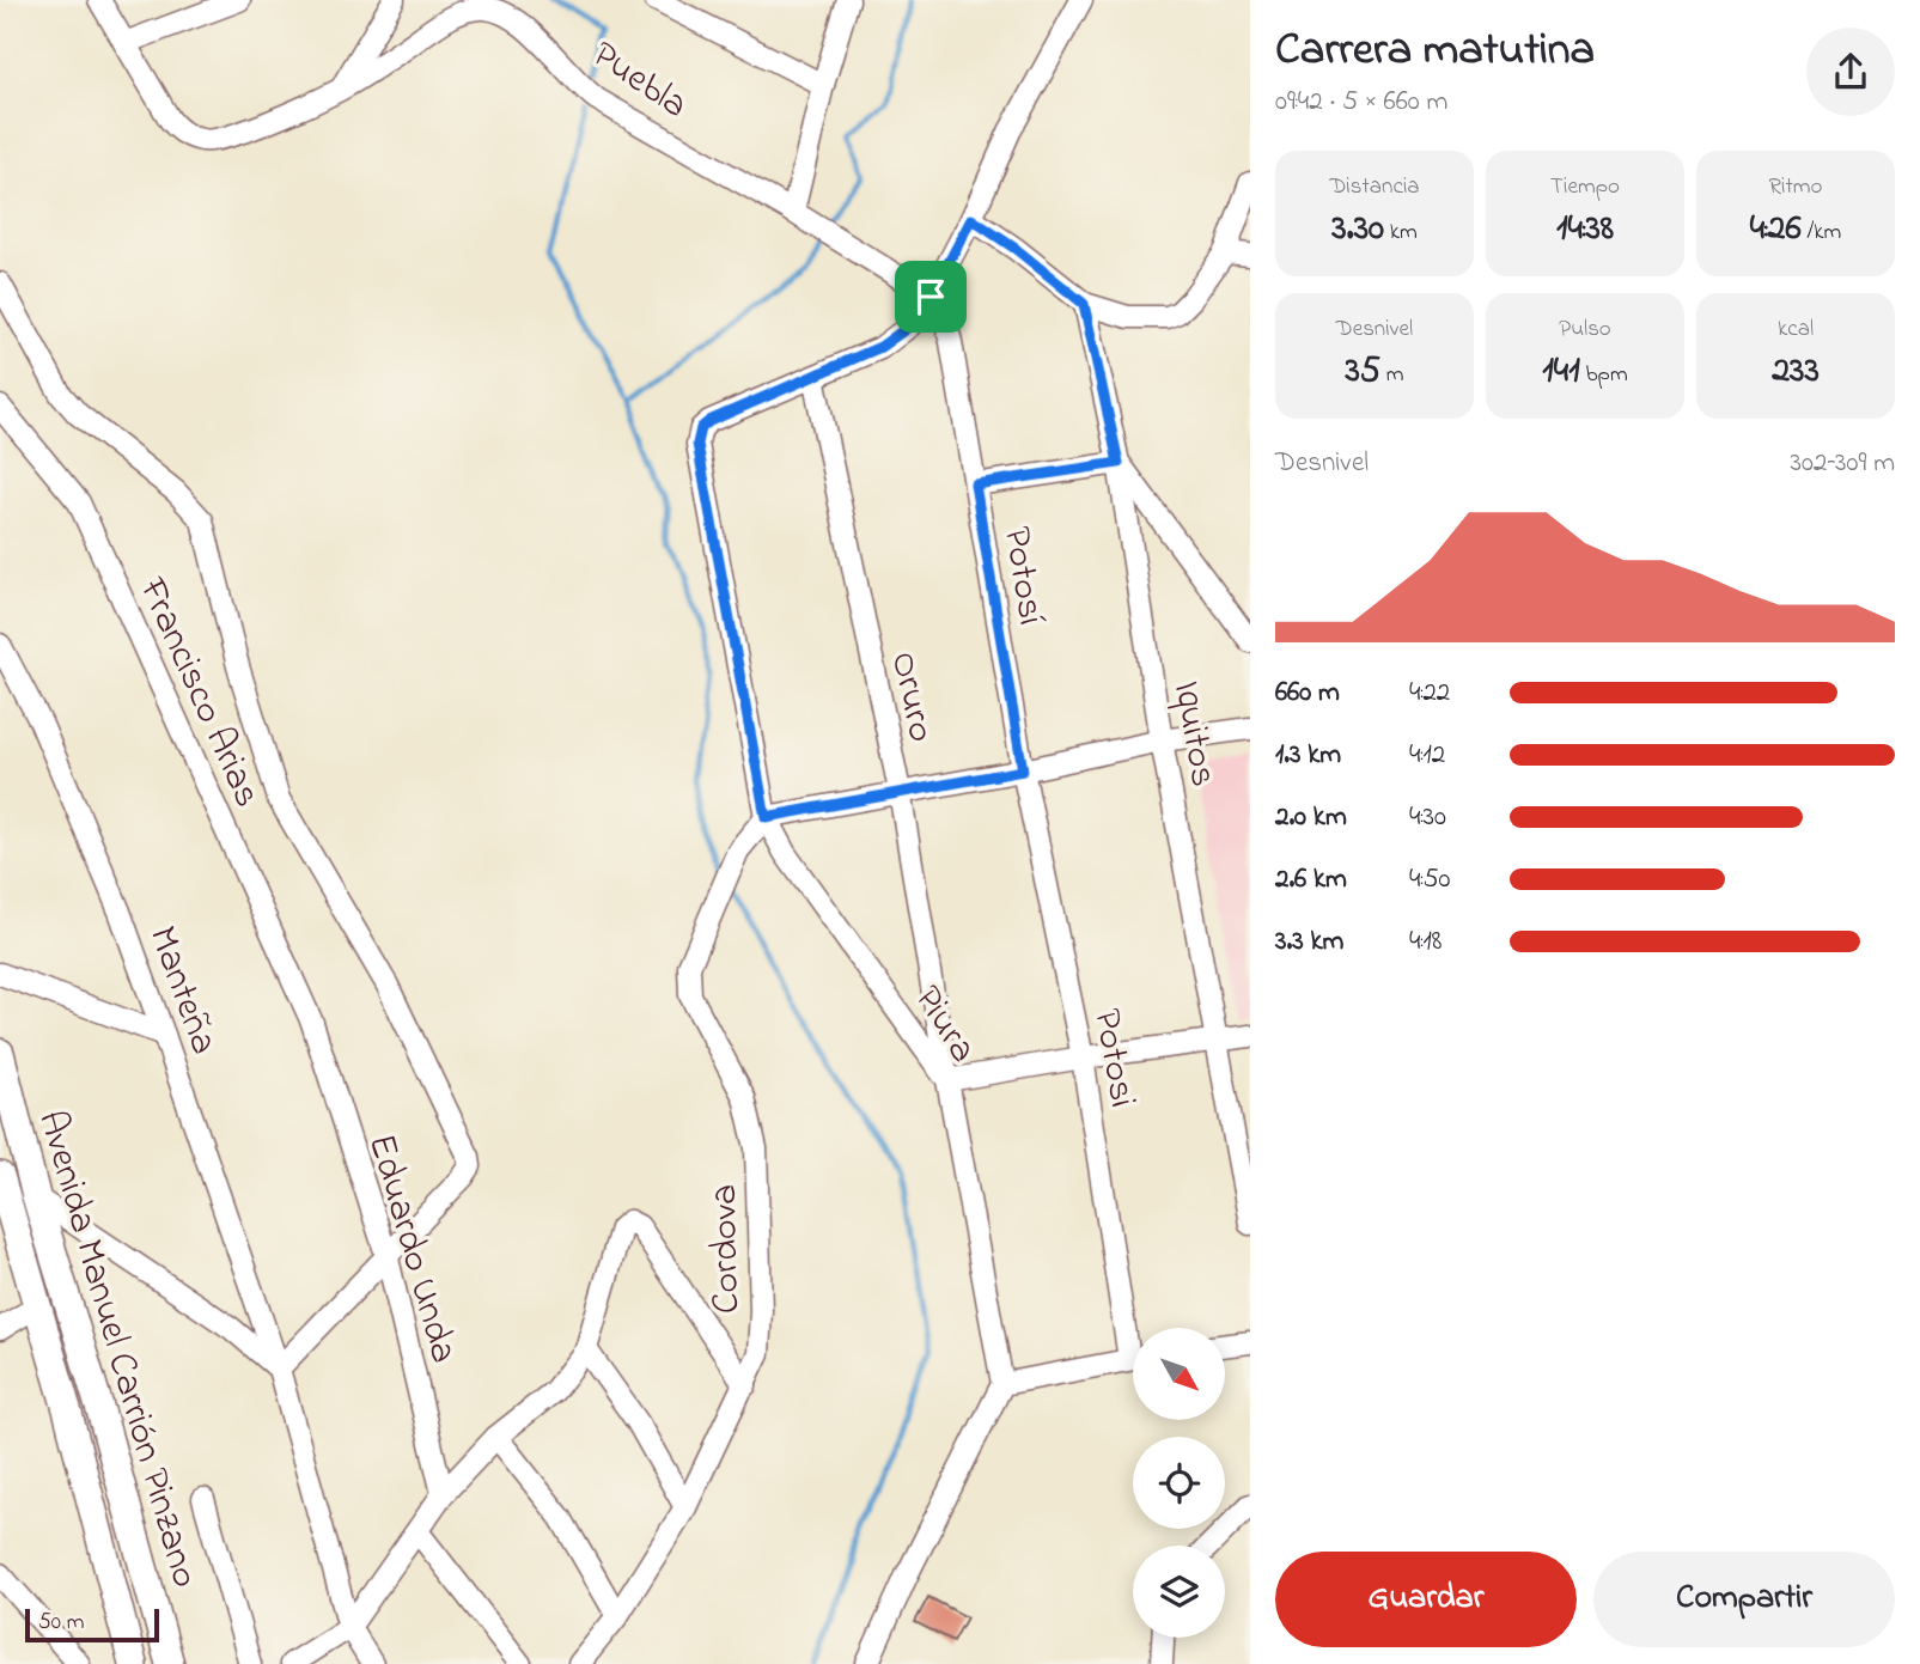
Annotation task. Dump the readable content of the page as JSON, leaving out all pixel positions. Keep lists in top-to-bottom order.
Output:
{
  "streets": {
    "main road": ["Avenida Manuel Carrión Pinzano"],
    "street": [
      "Puebla",
      "Potosí",
      "Francisco Arias",
      "Oruro",
      "Iquitos",
      "Manteña",
      "Piura",
      "Potosi",
      "Eduardo Unda",
      "Cordova"
    ]
  },
  "crossings": [
    ["Puebla", "Potosí"],
    ["Potosí", "Potosi"],
    ["Francisco Arias", "Eduardo Unda"],
    ["Oruro", "Piura"],
    ["Piura", "Cordova"]
  ],
  "scale_bar": "50 m",
  "north": "bottom right",
  "page": {
    "heading": ["Carrera matutina", "09:42 · 5 × 660 m"],
    "stats": [
      ["Distancia", "3.30 km"],
      ["Tiempo", "14:38"],
      ["Ritmo", "4:26 /km"],
      ["Desnivel", "35 m"],
      ["Pulso", "141 bpm"],
      ["kcal", "233"]
    ],
    "chart": ["Desnivel", "302–309 m"],
    "list": [
      {
        "name": "660 m",
        "note": "4:22"
      },
      {
        "name": "1.3 km",
        "note": "4:12"
      },
      {
        "name": "2.0 km",
        "note": "4:30"
      },
      {
        "name": "2.6 km",
        "note": "4:50"
      },
      {
        "name": "3.3 km",
        "note": "4:18"
      }
    ],
    "buttons": ["Guardar", "Compartir"],
    "scale": "50 m"
  }
}
